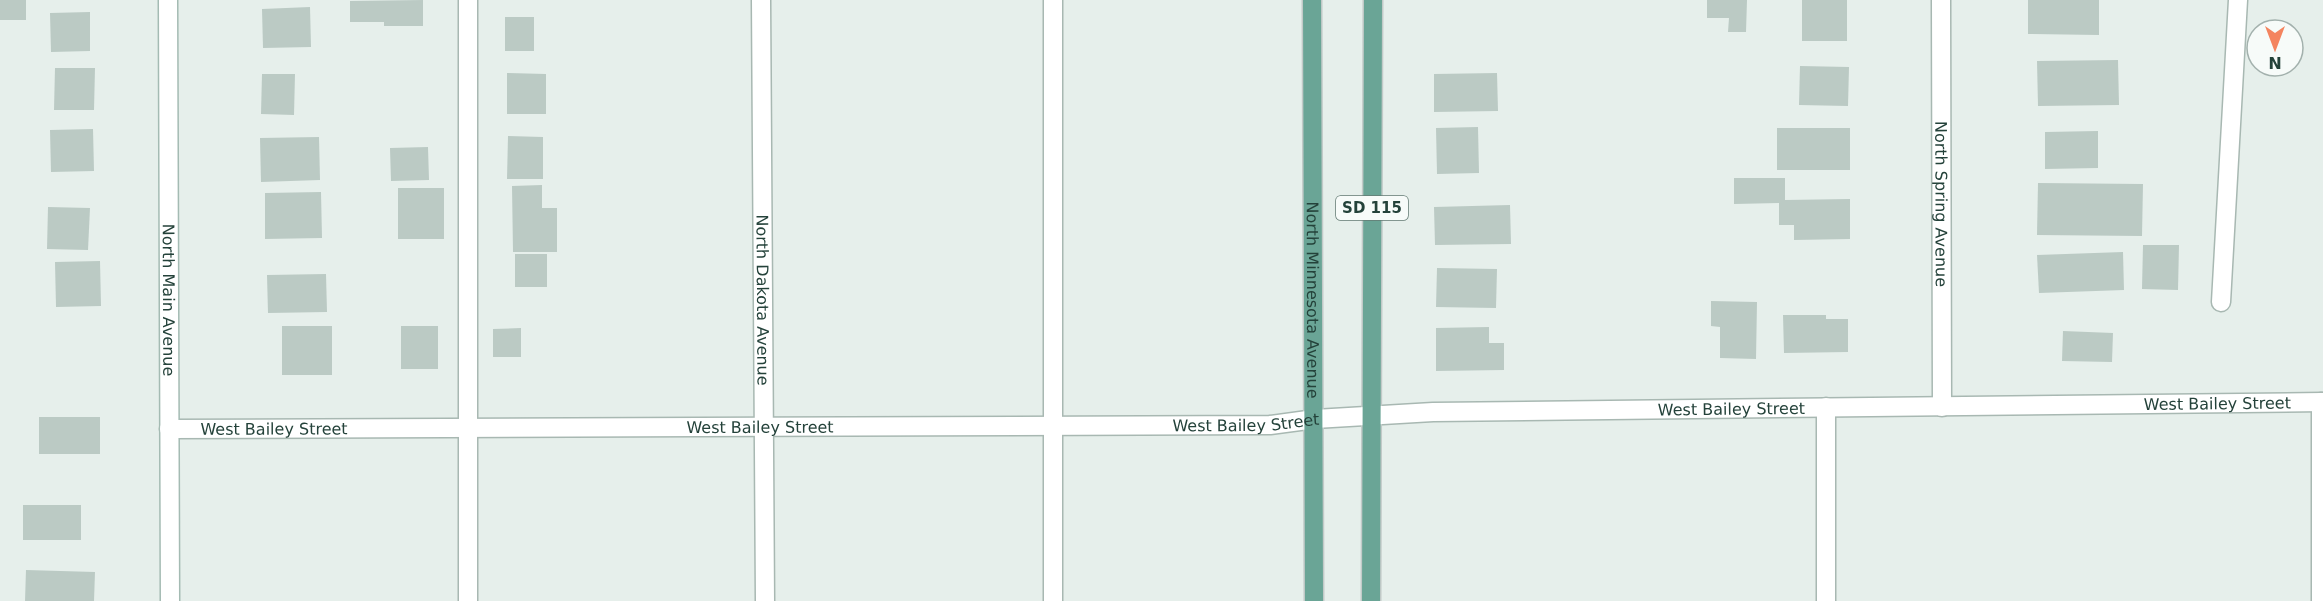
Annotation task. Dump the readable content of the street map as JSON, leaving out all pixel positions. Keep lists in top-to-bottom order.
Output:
{
  "streets": {
    "main road": ["SD 115", "North Minnesota Avenue"],
    "street": [
      "North Spring Avenue",
      "North Dakota Avenue",
      "North Main Avenue",
      "West Bailey Street"
    ]
  },
  "crossings": [
    ["North Spring Avenue", "West Bailey Street"],
    ["SD 115", "West Bailey Street"],
    ["North Dakota Avenue", "West Bailey Street"],
    ["North Minnesota Avenue", "West Bailey Street"],
    ["North Main Avenue", "West Bailey Street"]
  ],
  "north": "bottom"
}
